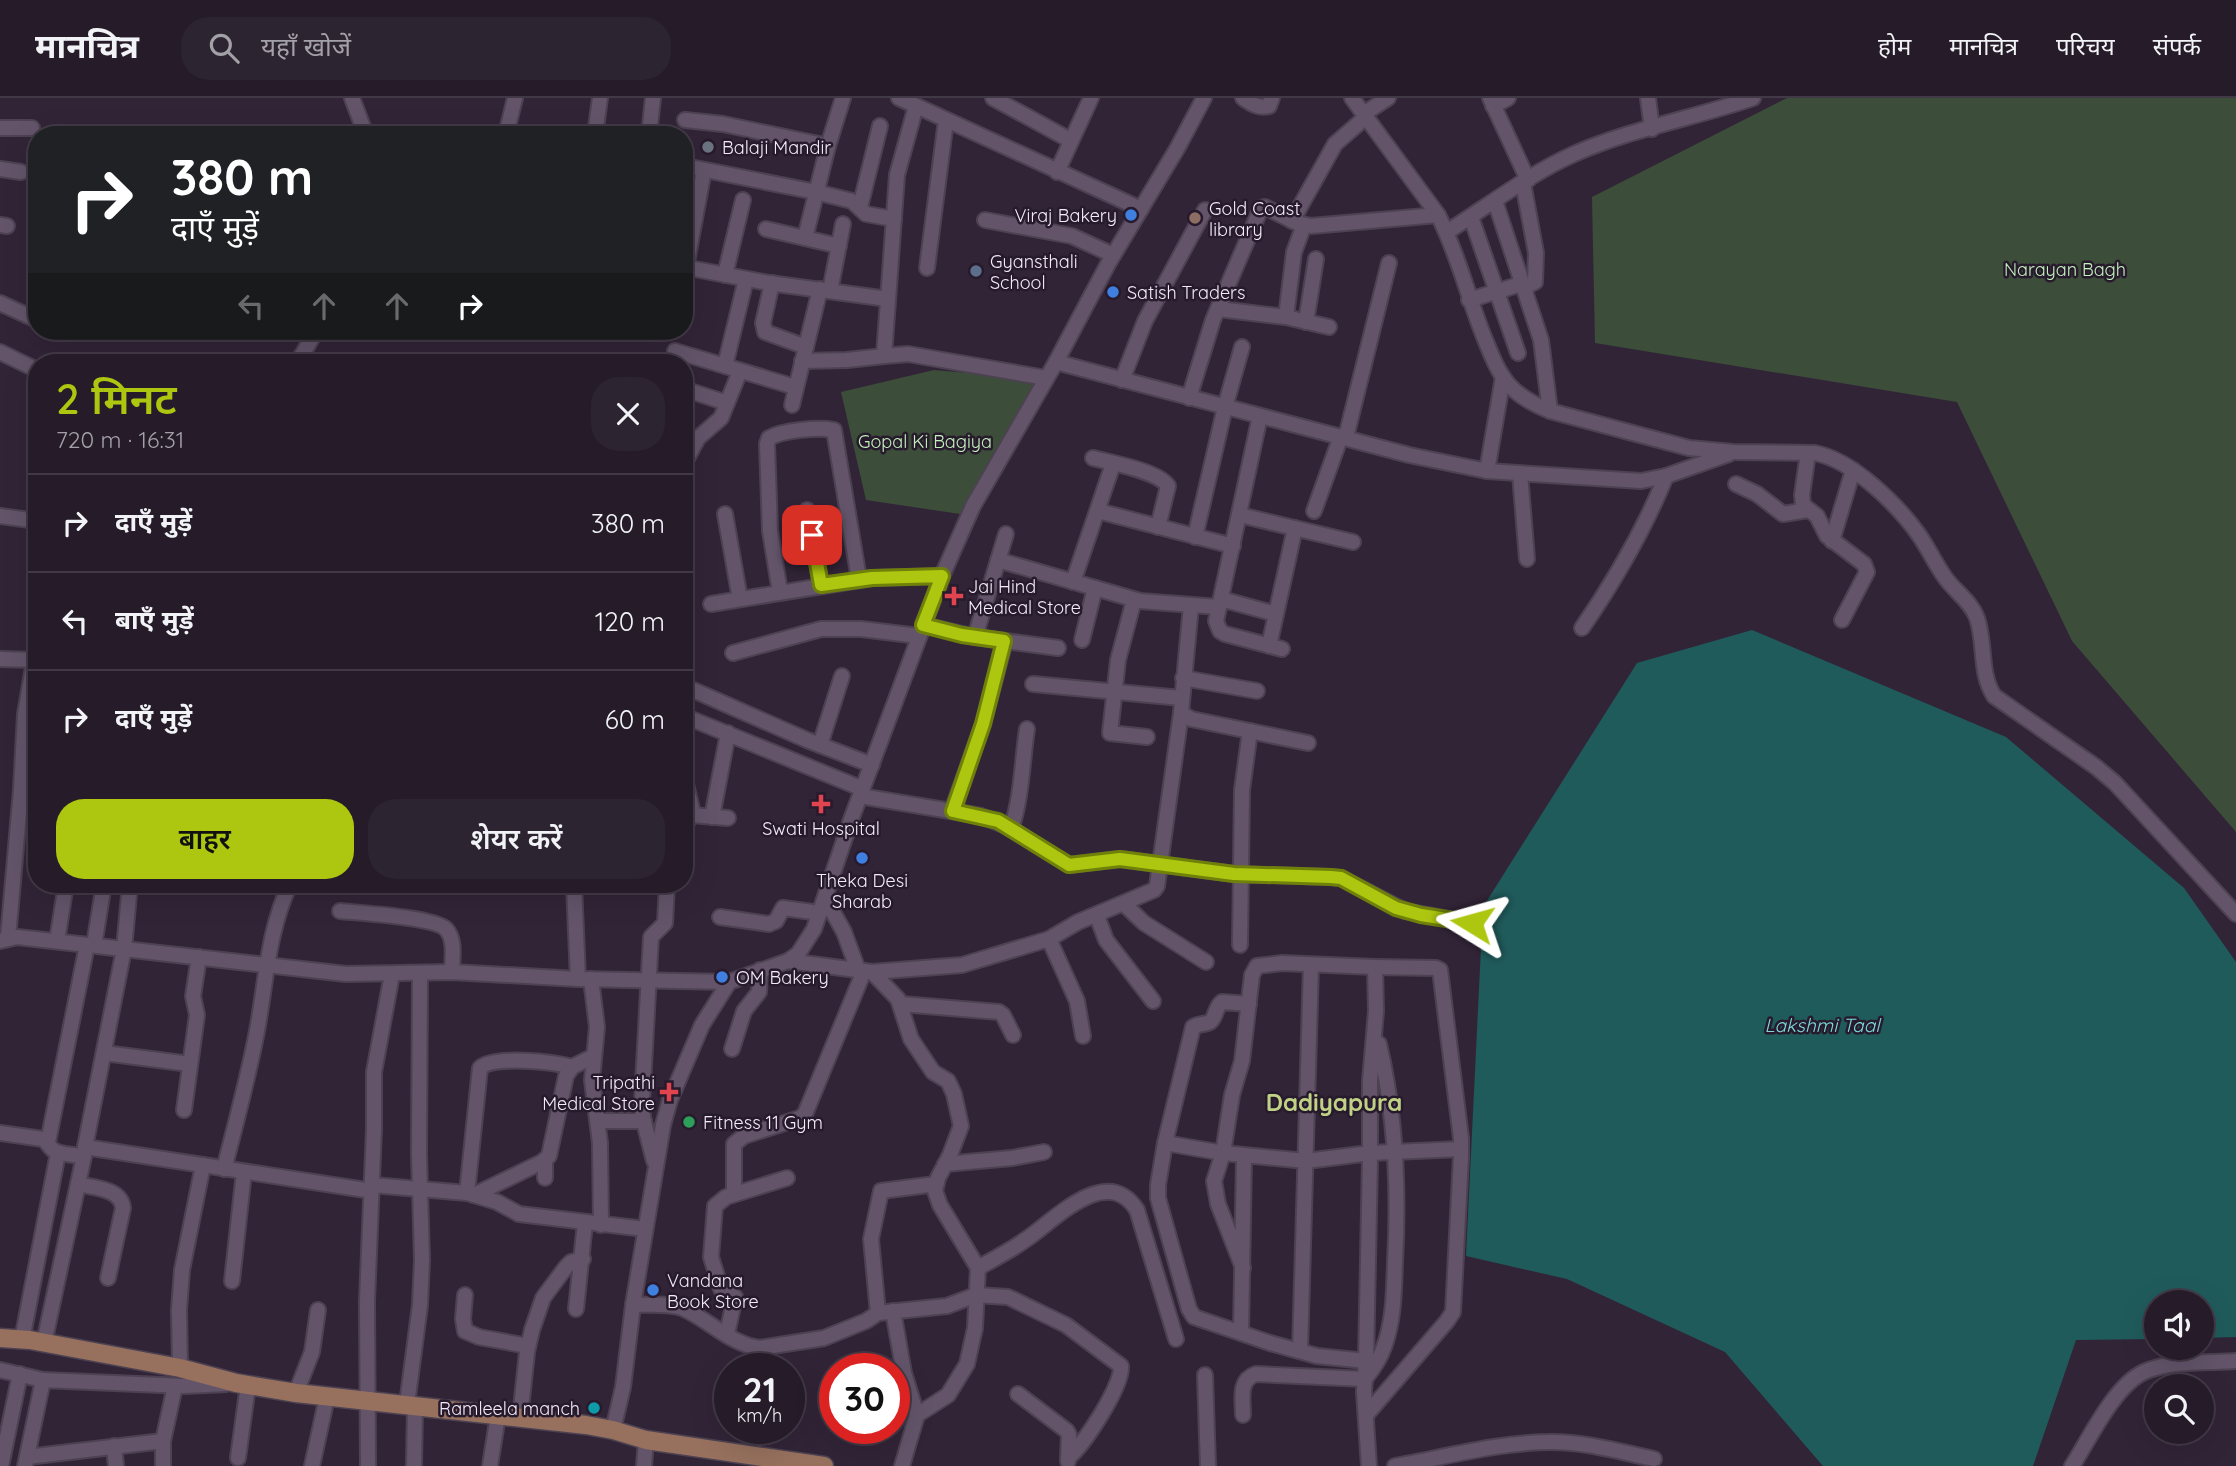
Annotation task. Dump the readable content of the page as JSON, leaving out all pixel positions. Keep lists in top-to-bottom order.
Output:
{
  "districts": ["Dadiyapura"],
  "water": ["Lakshmi Taal"],
  "parks": ["Narayan Bagh", "Gopal Ki Bagiya"],
  "places": {
    "other": [
      "Balaji Mandir",
      "Viraj Bakery",
      "Gold Coast library",
      "Gyansthali School",
      "Satish Traders",
      "Theka Desi Sharab",
      "OM Bakery",
      "Fitness 11 Gym",
      "Vandana Book Store",
      "Ramleela manch"
    ],
    "health": ["Jai Hind Medical Store", "Swati Hospital", "Tripathi Medical Store"]
  },
  "page": {
    "header": "मानचित्र",
    "search": "यहाँ खोजें",
    "nav": [
      "होम",
      "मानचित्र",
      "परिचय",
      "संपर्क"
    ],
    "turn": ["380 m", "दाएँ मुड़ें"],
    "heading": ["2 मिनट", "720 m · 16:31"],
    "list": [
      {
        "name": "दाएँ मुड़ें",
        "value": "380 m"
      },
      {
        "name": "बाएँ मुड़ें",
        "value": "120 m"
      },
      {
        "name": "दाएँ मुड़ें",
        "value": "60 m"
      }
    ],
    "buttons": ["बाहर", "शेयर करें"],
    "speed": "21 km/h",
    "limit": "30"
  }
}
